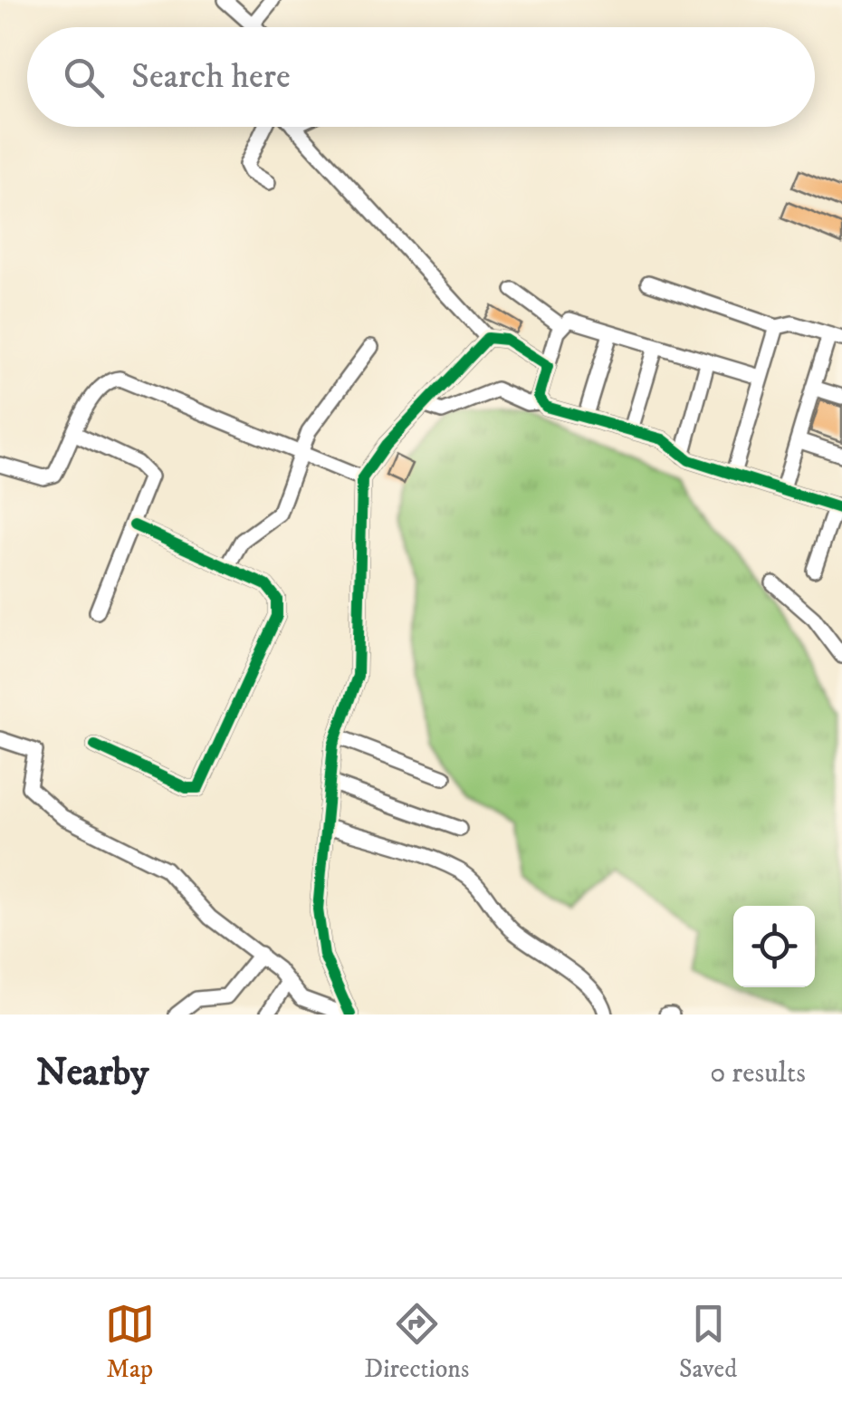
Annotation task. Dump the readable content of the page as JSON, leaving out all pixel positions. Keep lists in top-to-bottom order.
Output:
{
  "page": {
    "search": "Search here",
    "heading": ["Nearby", "0 results"],
    "nav": ["Map", "Directions", "Saved"]
  }
}
